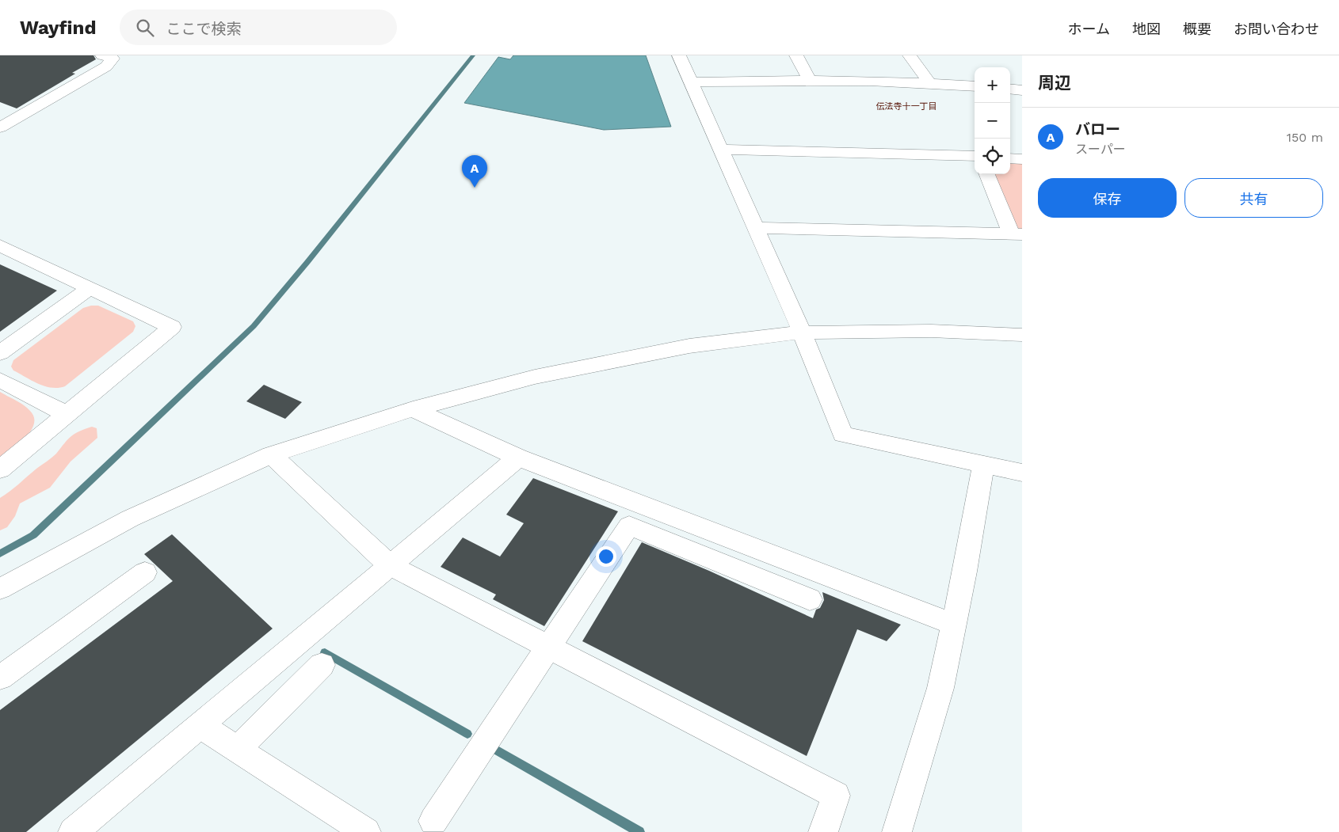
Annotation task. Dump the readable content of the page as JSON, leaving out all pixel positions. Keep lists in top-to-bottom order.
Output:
{
  "districts": ["伝法寺十一丁目"],
  "page": {
    "header": "Wayfind",
    "search": "ここで検索",
    "nav": [
      "ホーム",
      "地図",
      "概要",
      "お問い合わせ"
    ],
    "heading": "周辺",
    "map_buttons": ["+", "−"],
    "list": [
      {
        "mark": "A",
        "name": "バロー",
        "note": "スーパー",
        "value": "150 m"
      }
    ],
    "pins": "A",
    "buttons": ["保存", "共有"]
  }
}
